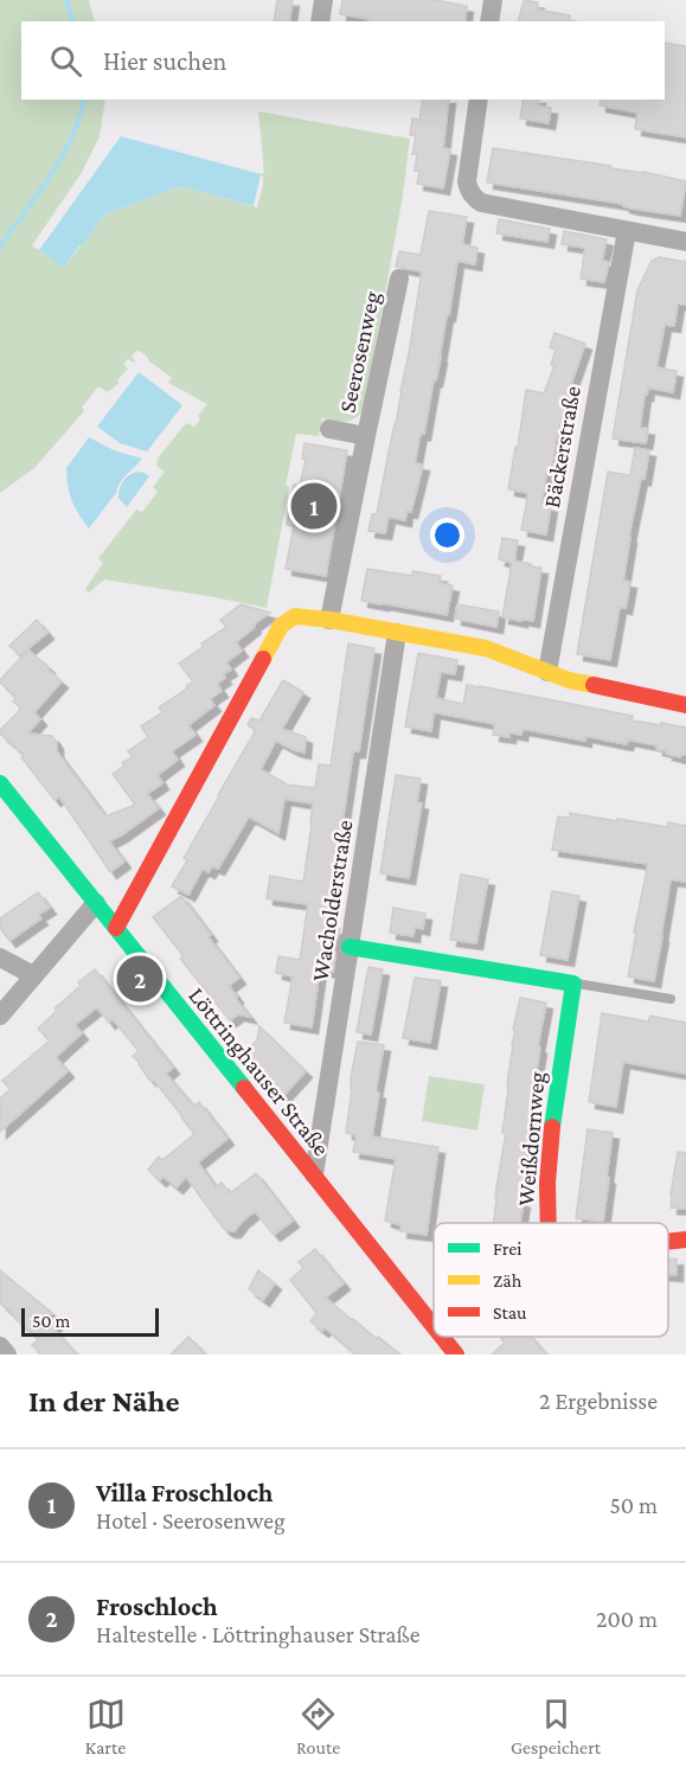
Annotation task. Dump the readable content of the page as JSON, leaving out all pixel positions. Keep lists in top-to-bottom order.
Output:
{
  "streets": {
    "street": [
      "Seerosenweg",
      "Bäckerstraße",
      "Wacholderstraße",
      "Löttringhauser Straße",
      "Weißdornweg"
    ]
  },
  "crossings": [
    ["Wacholderstraße", "Löttringhauser Straße"]
  ],
  "legend": ["Frei", "Zäh", "Stau"],
  "scale_bar": "50 m",
  "page": {
    "search": "Hier suchen",
    "pins": ["1", "2"],
    "scale": "50 m",
    "heading": ["In der Nähe", "2 Ergebnisse"],
    "list": [
      {
        "mark": "1",
        "name": "Villa Froschloch",
        "note": "Hotel · Seerosenweg",
        "value": "50 m"
      },
      {
        "mark": "2",
        "name": "Froschloch",
        "note": "Haltestelle · Löttringhauser Straße",
        "value": "200 m"
      }
    ],
    "nav": ["Karte", "Route", "Gespeichert"]
  }
}
